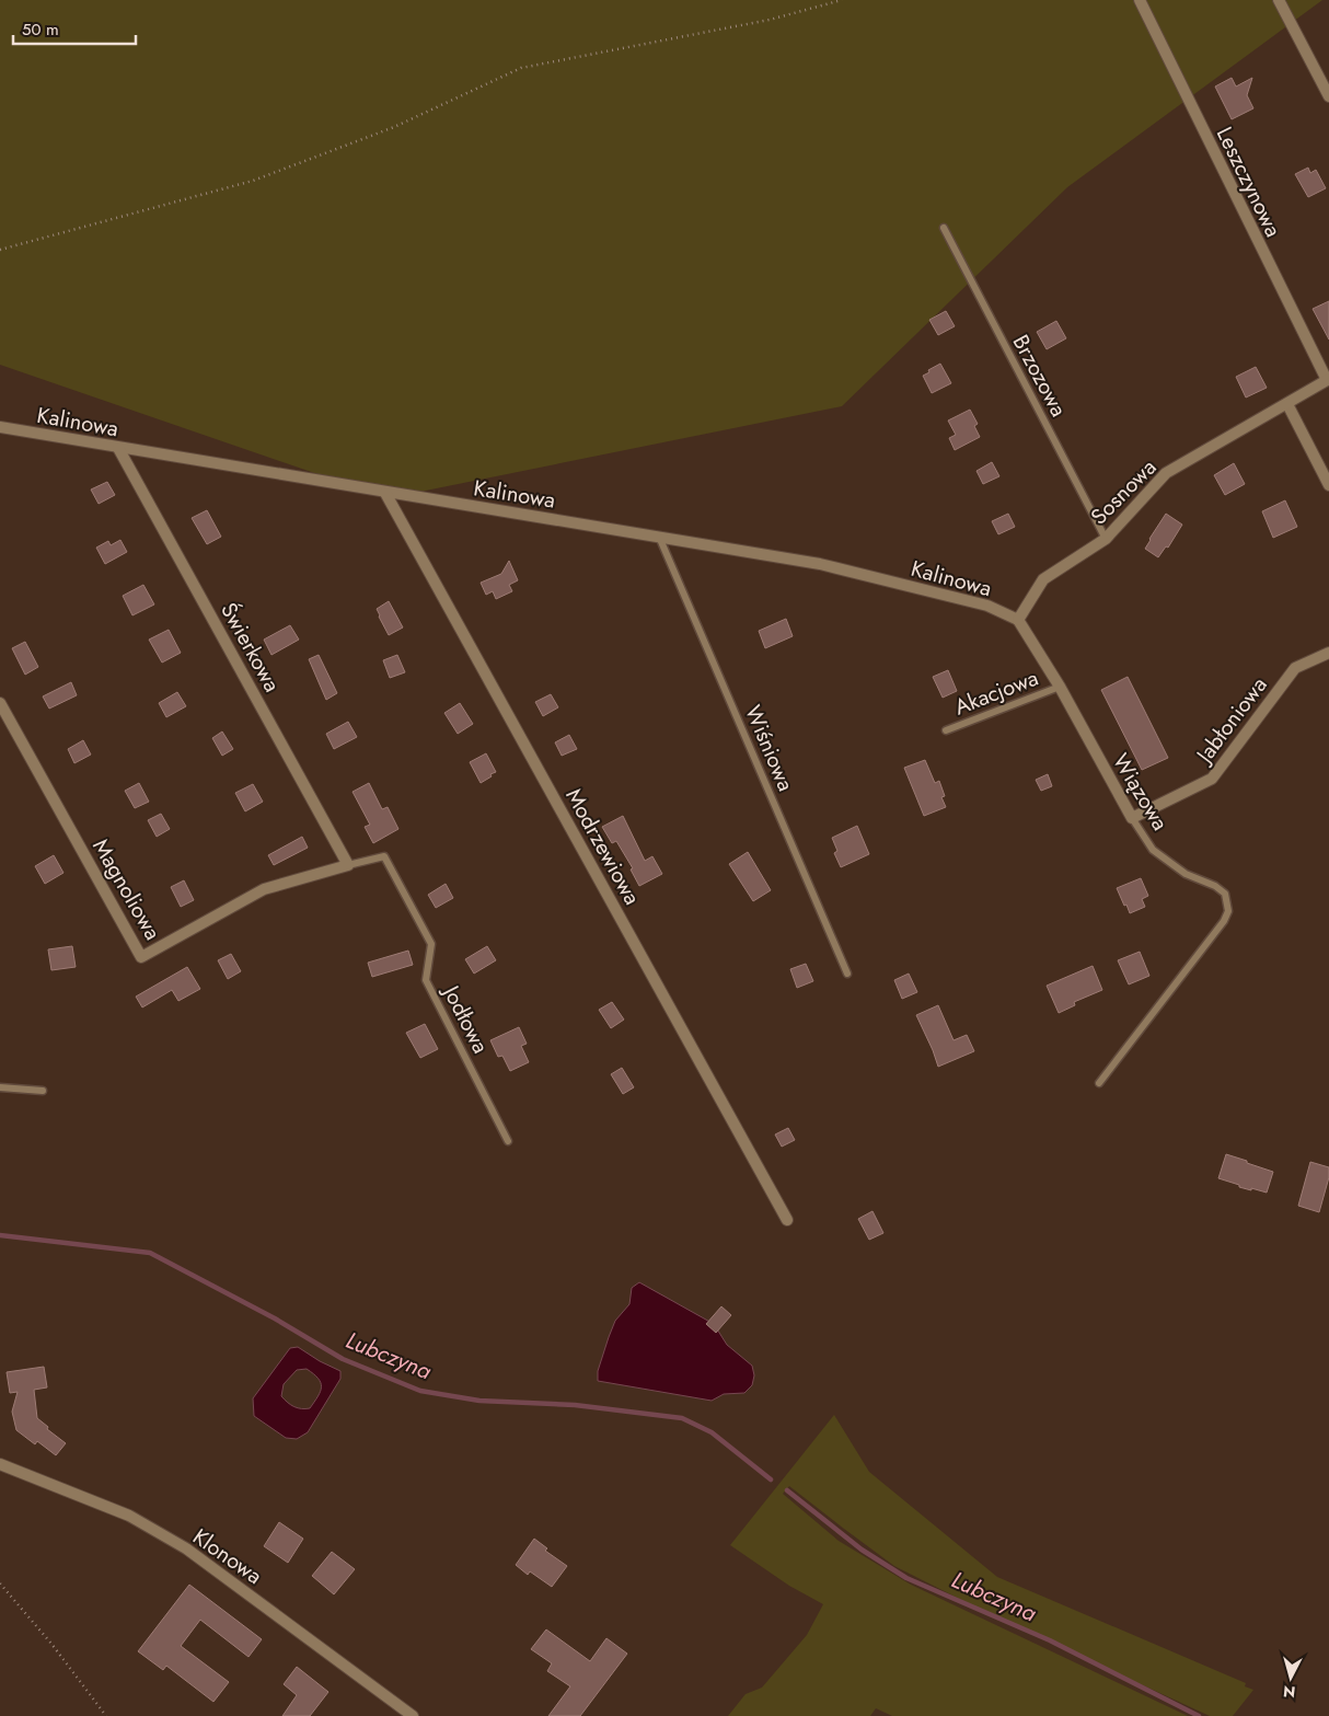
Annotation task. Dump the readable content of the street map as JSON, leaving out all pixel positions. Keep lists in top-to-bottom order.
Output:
{
  "streets": {
    "street": [
      "Leszczynowa",
      "Kalinowa",
      "Sosnowa",
      "Świerkowa",
      "Jabłoniowa",
      "Wiązowa",
      "Modrzewiowa",
      "Magnoliowa",
      "Klonowa"
    ],
    "lane": [
      "Brzozowa",
      "Akacjowa",
      "Wiśniowa",
      "Jodłowa"
    ]
  },
  "crossings": [
    ["Leszczynowa", "Sosnowa"],
    ["Brzozowa", "Sosnowa"],
    ["Kalinowa", "Sosnowa"],
    ["Kalinowa", "Świerkowa"],
    ["Kalinowa", "Wiśniowa"],
    ["Kalinowa", "Wiązowa"],
    ["Kalinowa", "Modrzewiowa"],
    ["Sosnowa", "Wiązowa"],
    ["Świerkowa", "Magnoliowa"],
    ["Świerkowa", "Jodłowa"],
    ["Akacjowa", "Wiązowa"],
    ["Jabłoniowa", "Wiązowa"],
    ["Magnoliowa", "Jodłowa"]
  ],
  "water": ["Lubczyna"],
  "scale_bar": "50 m",
  "north": "bottom"
}
